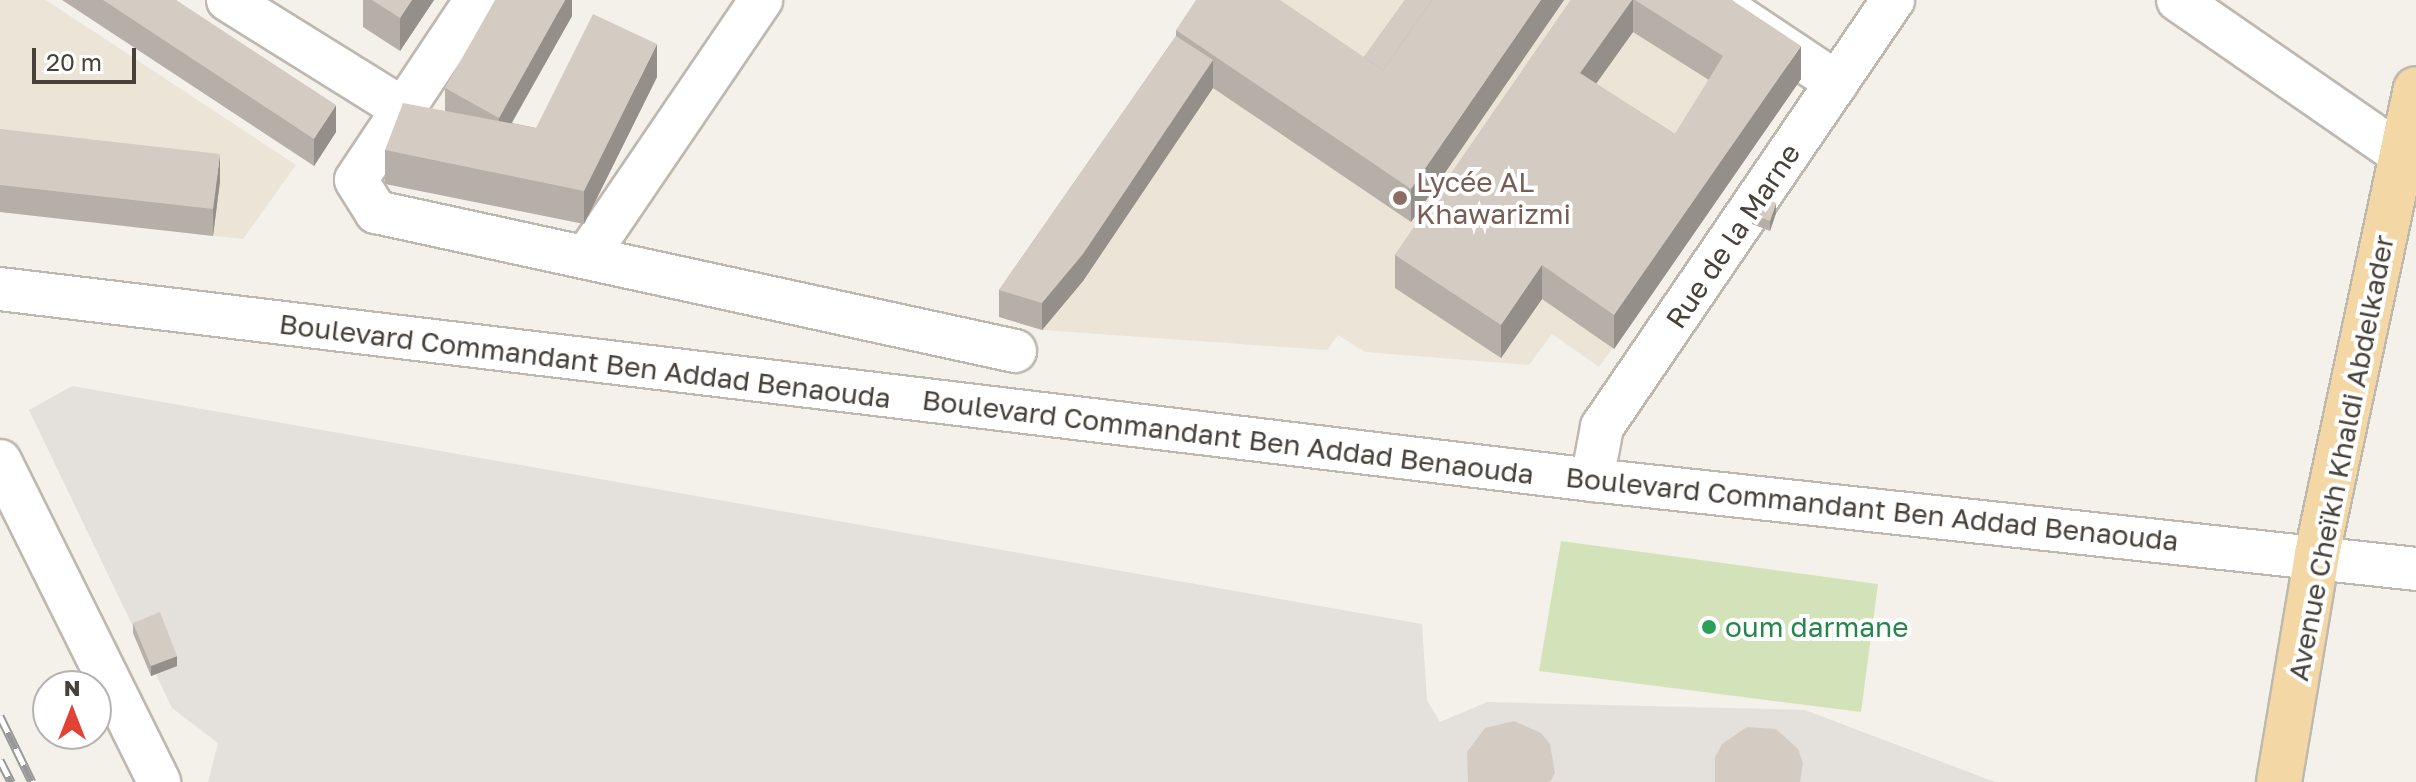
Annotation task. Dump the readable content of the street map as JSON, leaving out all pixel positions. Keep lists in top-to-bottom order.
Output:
{
  "streets": {
    "main road": ["Avenue Cheïkh Khaldi Abdelkader"],
    "street": ["Rue de la Marne", "Boulevard Commandant Ben Addad Benaouda"]
  },
  "crossings": [
    ["Rue de la Marne", "Boulevard Commandant Ben Addad Benaouda"],
    ["Boulevard Commandant Ben Addad Benaouda", "Avenue Cheïkh Khaldi Abdelkader"]
  ],
  "places": ["Lycée AL Khawarizmi", "oum darmane"],
  "scale_bar": "20 m",
  "north": "top"
}
